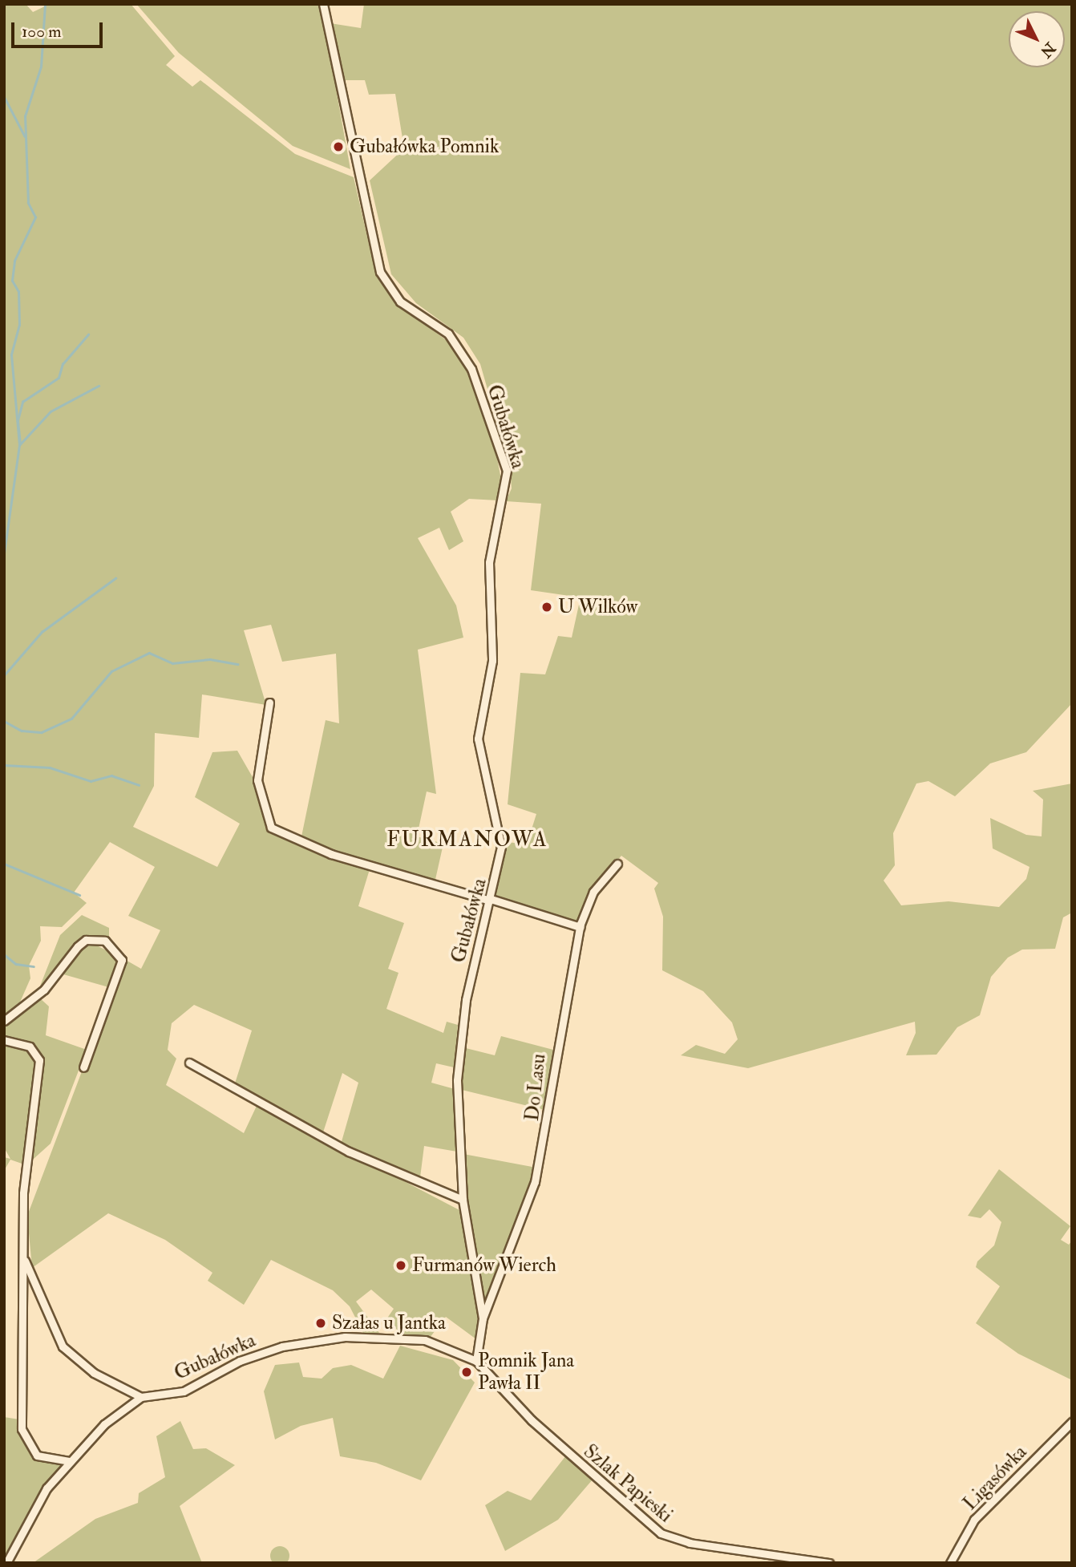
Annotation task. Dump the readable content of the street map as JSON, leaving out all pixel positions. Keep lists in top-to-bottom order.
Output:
{
  "streets": {
    "street": [
      "Gubałówka",
      "Do Lasu",
      "Ligasówka",
      "Szlak Papieski"
    ]
  },
  "crossings": [
    ["Gubałówka", "Do Lasu"],
    ["Gubałówka", "Szlak Papieski"]
  ],
  "districts": ["FURMANOWA"],
  "places": [
    "Gubałówka Pomnik",
    "U Wilków",
    "Furmanów Wierch",
    "Szałas u Jantka",
    "Pomnik Jana Pawła II"
  ],
  "scale_bar": "100 m",
  "north": "bottom right"
}
